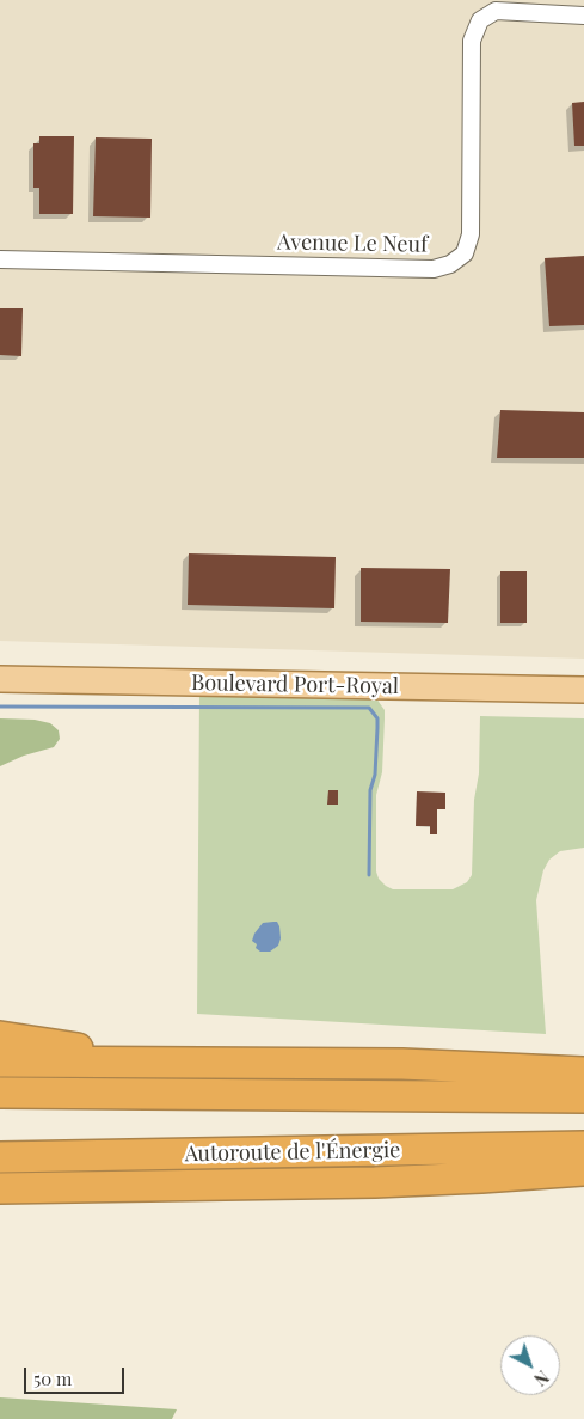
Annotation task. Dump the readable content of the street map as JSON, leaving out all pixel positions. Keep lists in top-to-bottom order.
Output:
{
  "streets": {
    "highway": ["Autoroute de l'Énergie"],
    "main road": ["Boulevard Port-Royal"],
    "street": ["Avenue Le Neuf"]
  },
  "scale_bar": "50 m",
  "north": "bottom right"
}
